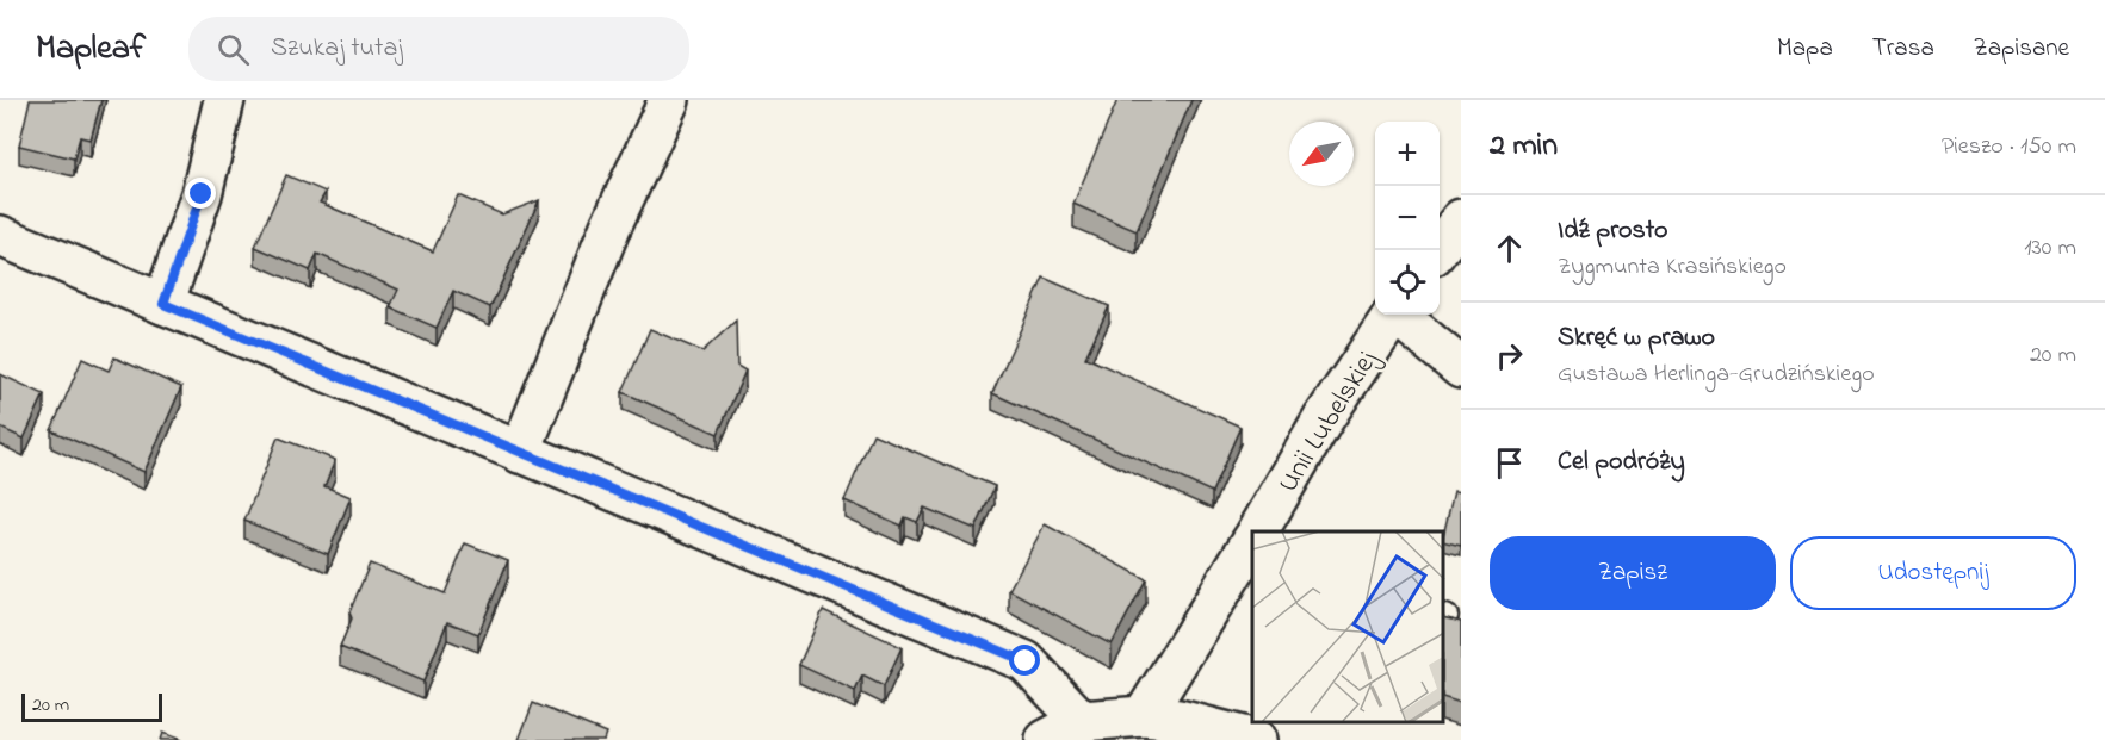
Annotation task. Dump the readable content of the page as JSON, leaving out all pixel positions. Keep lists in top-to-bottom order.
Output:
{
  "streets": {
    "street": ["Unii Lubelskiej"]
  },
  "scale_bar": "20 m",
  "north": "bottom left",
  "page": {
    "header": "Mapleaf",
    "search": "Szukaj tutaj",
    "nav": ["Mapa", "Trasa", "Zapisane"],
    "heading": ["2 min", "Pieszo · 150 m"],
    "map_buttons": ["+", "−"],
    "list": [
      ["Idź prosto", "Zygmunta Krasińskiego", "130 m"],
      ["Skręć w prawo", "Gustawa Herlinga-Grudzińskiego", "20 m"],
      "Cel podróży"
    ],
    "buttons": ["Zapisz", "Udostępnij"],
    "scale": "20 m"
  }
}
